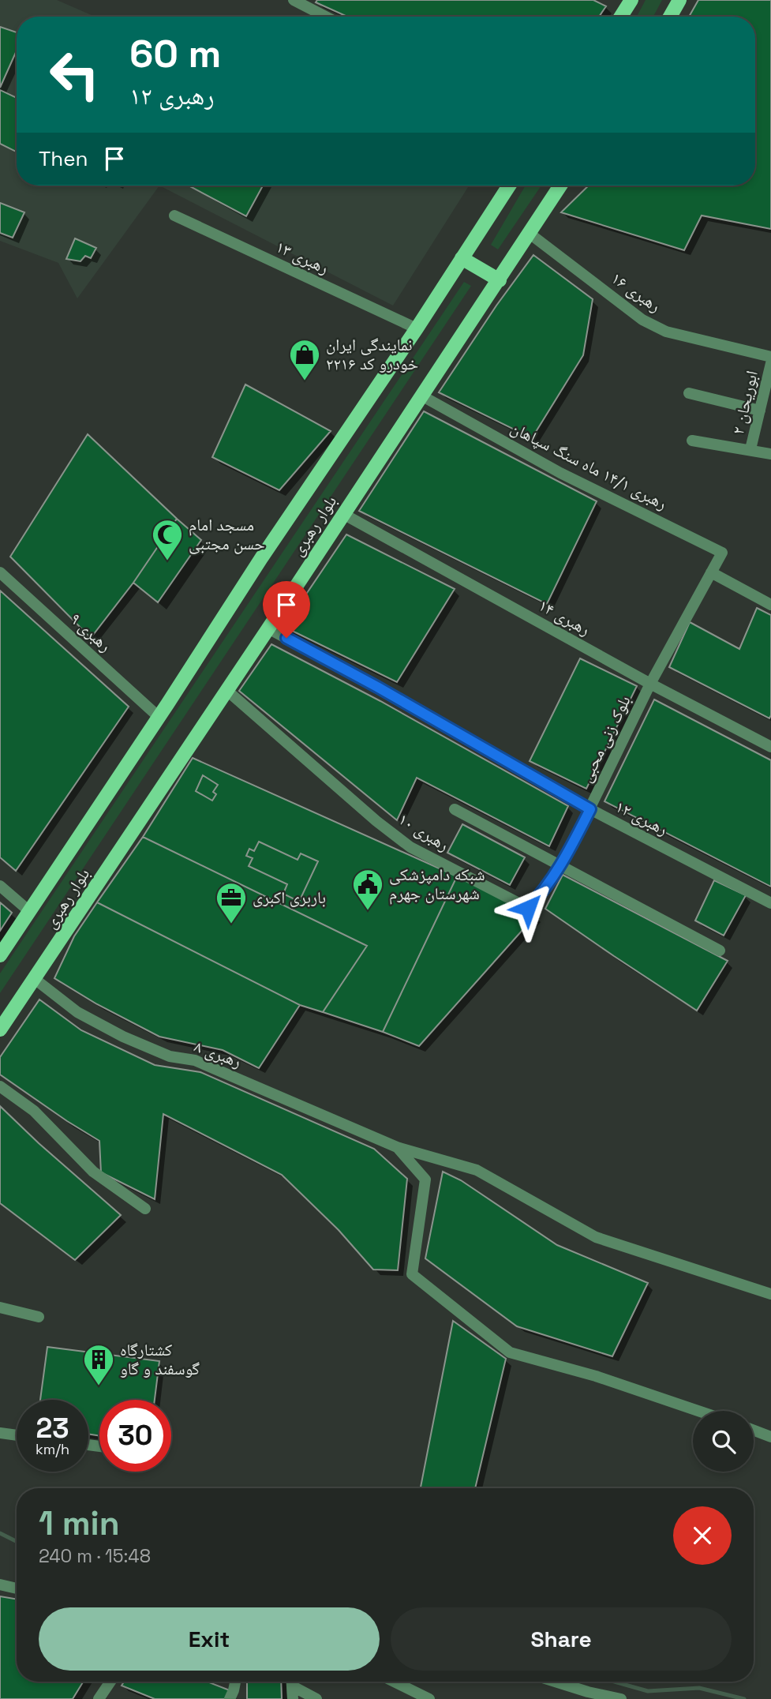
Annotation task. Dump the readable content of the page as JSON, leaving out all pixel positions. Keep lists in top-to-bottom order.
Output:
{
  "streets": {
    "main road": ["بلوار رهبری"],
    "street": [
      "رهبری ۱۳",
      "رهبری ۱۶",
      "ابوریحان ۲",
      "رهبری ۱۴/۱ ماه سنگ سپاهان",
      "رهبری ۱۴",
      "رهبری ۹",
      "بلوک زنی محبی",
      "رهبری ۱۲",
      "رهبری ۱۰",
      "رهبری ۸"
    ]
  },
  "crossings": [
    ["رهبری ۱۳", "بلوار رهبری"],
    ["رهبری ۱۶", "بلوار رهبری"],
    ["رهبری ۱۴/۱ ماه سنگ سپاهان", "بلوار رهبری"],
    ["رهبری ۱۴/۱ ماه سنگ سپاهان", "رهبری ۱۴"],
    ["رهبری ۱۴/۱ ماه سنگ سپاهان", "بلوک زنی محبی"],
    ["بلوار رهبری", "رهبری ۱۴"],
    ["بلوار رهبری", "رهبری ۹"],
    ["بلوار رهبری", "رهبری ۱۲"],
    ["بلوار رهبری", "رهبری ۱۰"],
    ["بلوار رهبری", "رهبری ۸"],
    ["رهبری ۱۴", "بلوک زنی محبی"],
    ["بلوک زنی محبی", "رهبری ۱۲"],
    ["بلوک زنی محبی", "رهبری ۱۰"],
    ["رهبری ۱۲", "رهبری ۱۰"]
  ],
  "places": {
    "shop": ["نمایندگی ایران خودرو کد ۲۲۱۶"],
    "mosque": ["مسجد امام حسن مجتبی"],
    "public building": ["شبکه دامپزشکی شهرستان جهرم"],
    "office": ["باربری اکبری"],
    "building": ["کشتارگاه گوسفند و گاو"]
  },
  "page": {
    "turn": ["60 m", "رهبری ۱۲"],
    "then": "Then",
    "speed": "23 km/h",
    "limit": "30",
    "heading": ["1 min", "240 m · 15:48"],
    "buttons": ["Exit", "Share"]
  }
}
